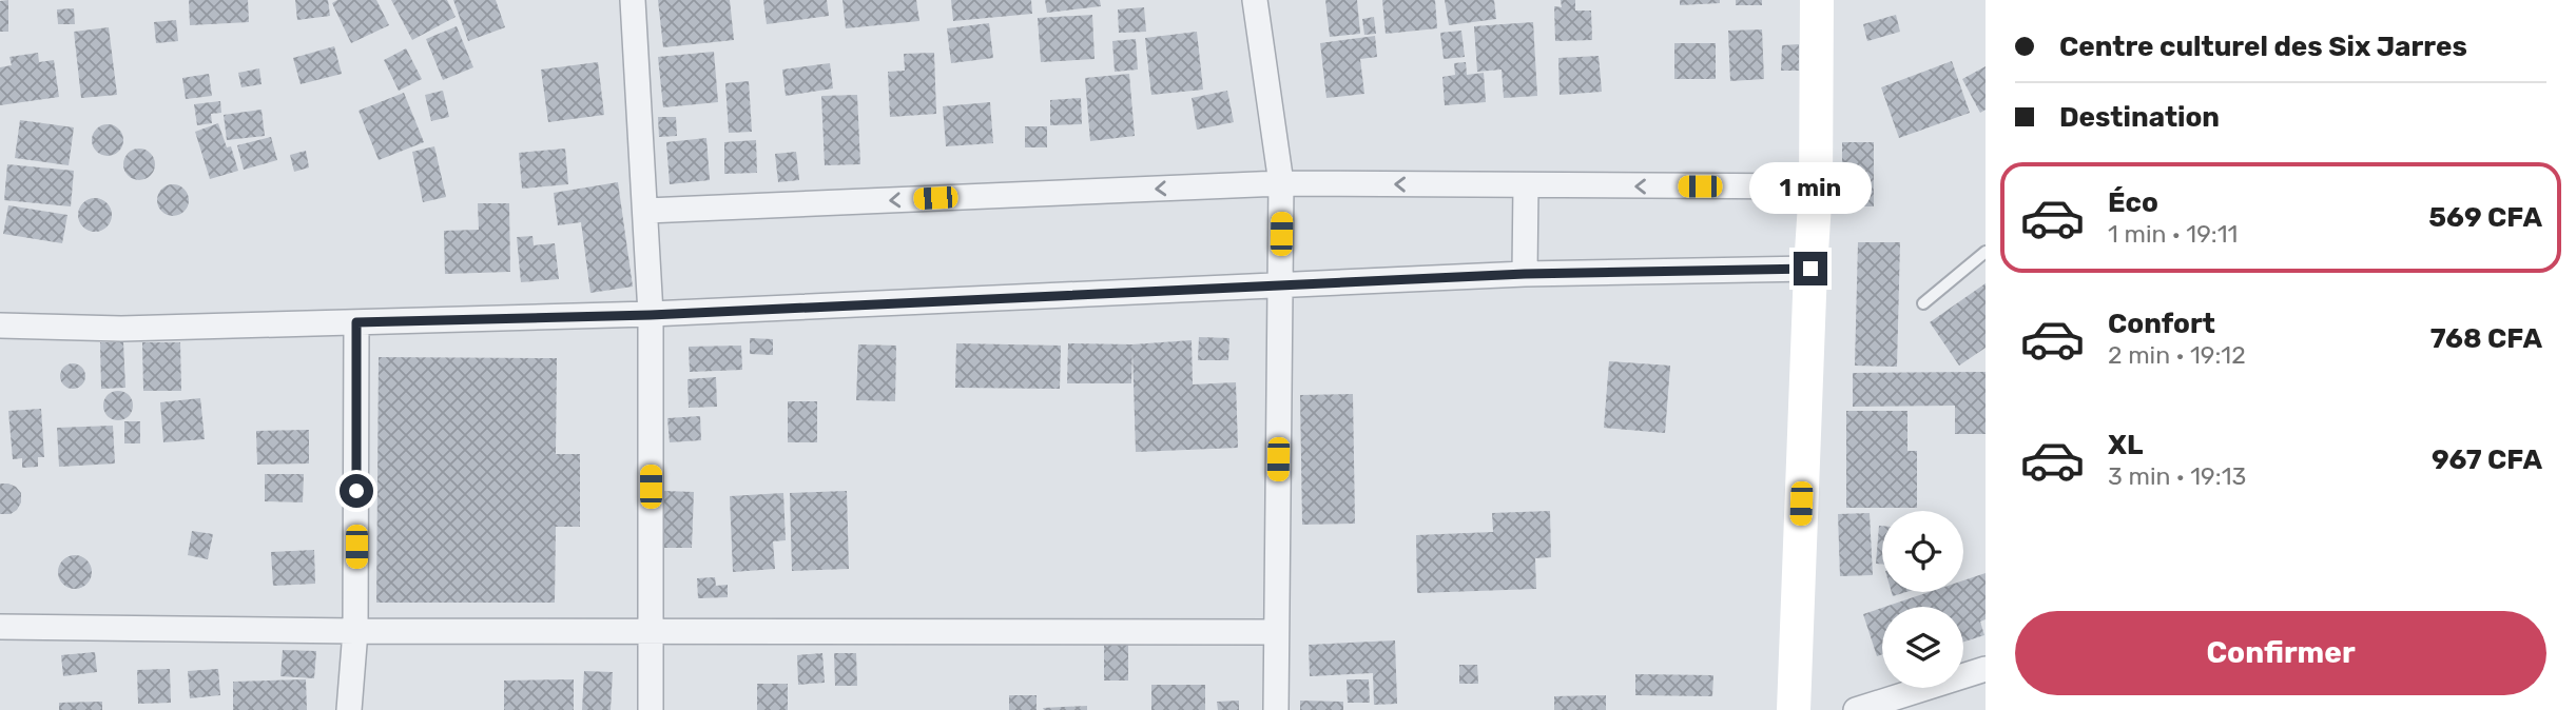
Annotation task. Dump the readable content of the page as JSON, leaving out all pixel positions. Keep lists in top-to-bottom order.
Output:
{
  "page": {
    "banner": ["Centre culturel des Six Jarres", "Destination"],
    "bubble": "1 min",
    "list": [
      {
        "name": "Éco",
        "note": "1 min · 19:11",
        "value": "569 CFA"
      },
      {
        "name": "Confort",
        "note": "2 min · 19:12",
        "value": "768 CFA"
      },
      {
        "name": "XL",
        "note": "3 min · 19:13",
        "value": "967 CFA"
      }
    ],
    "buttons": "Confirmer"
  }
}
